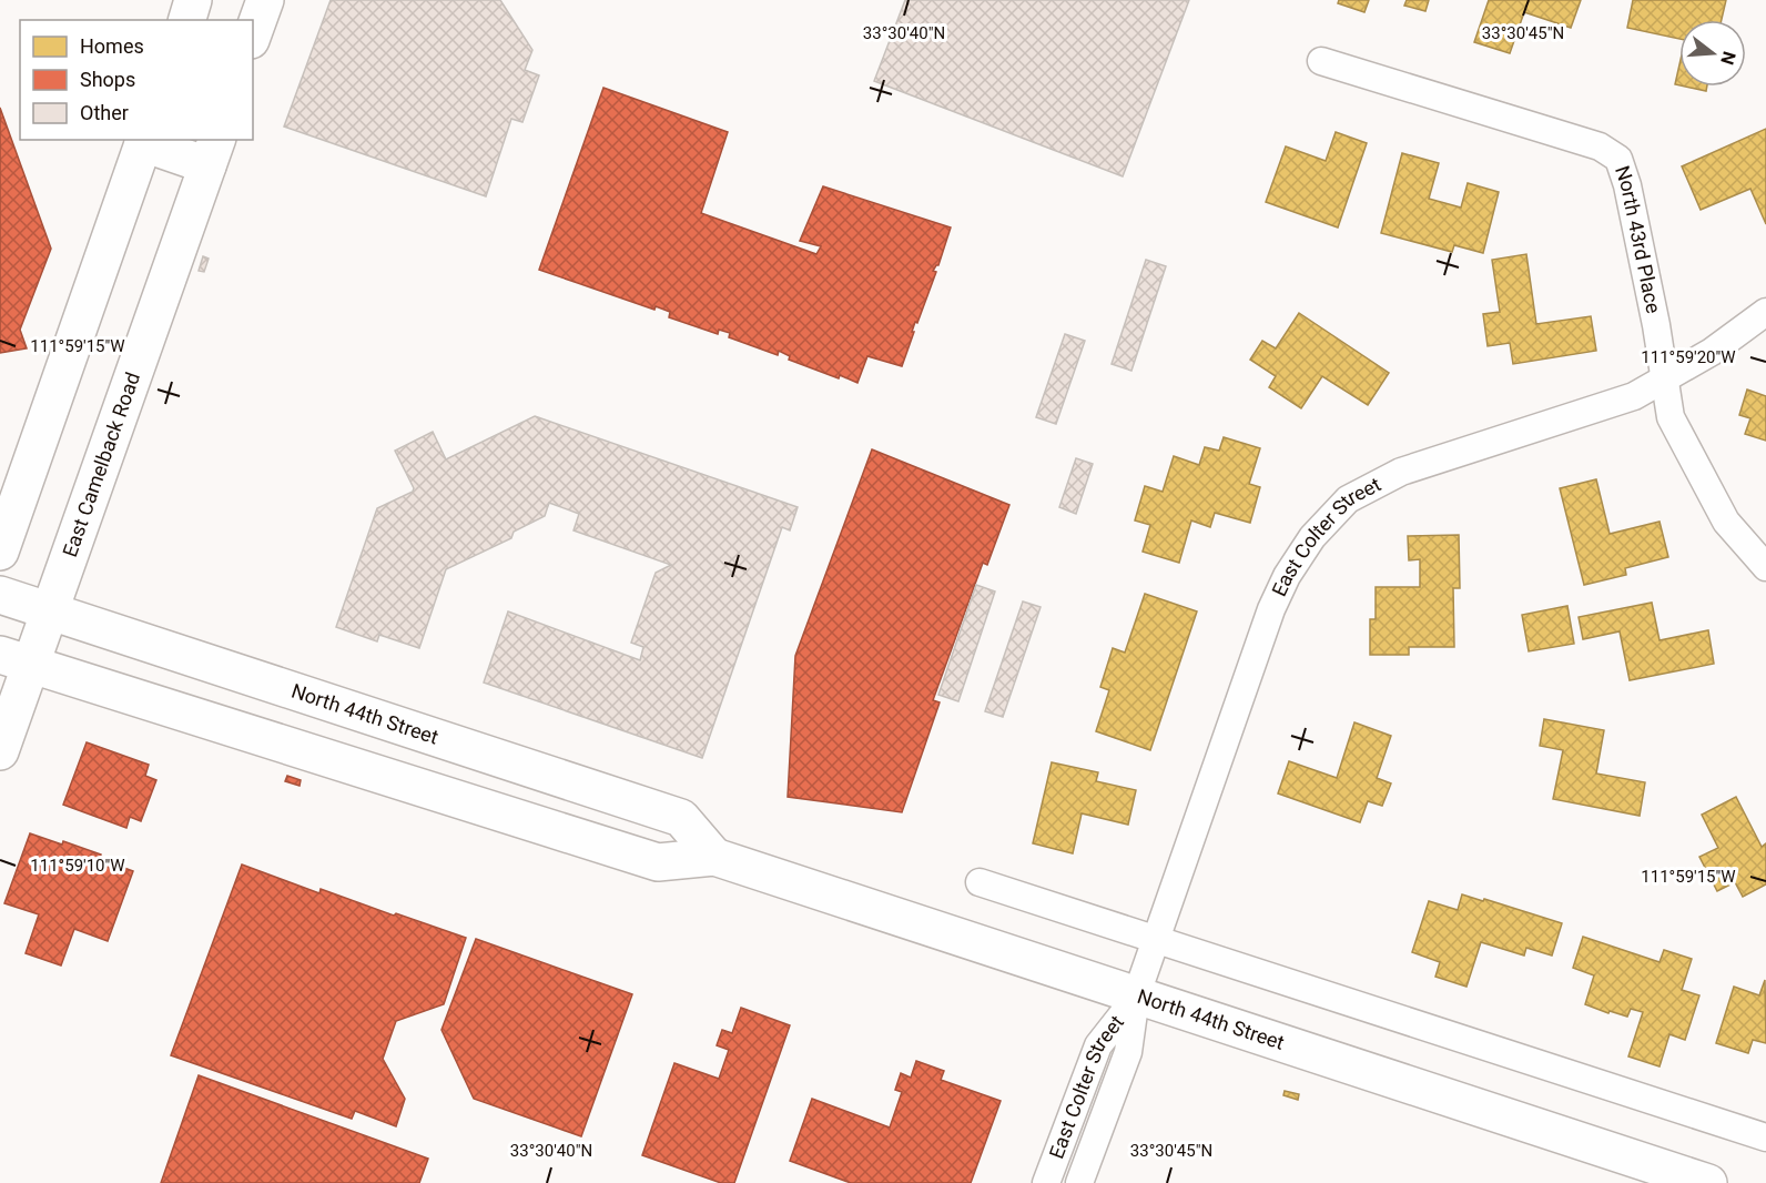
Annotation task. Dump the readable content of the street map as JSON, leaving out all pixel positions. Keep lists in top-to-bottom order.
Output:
{
  "streets": {
    "main road": ["East Camelback Road", "North 44th Street"],
    "street": ["North 43rd Place", "East Colter Street"]
  },
  "crossings": [
    ["North 43rd Place", "East Colter Street"],
    ["East Camelback Road", "North 44th Street"],
    ["East Colter Street", "North 44th Street"]
  ],
  "legend": ["Homes", "Shops", "Other"],
  "north": "right",
  "coordinates": [
    "33°30'40\"N",
    "33°30'45\"N",
    "111°59'15\"W",
    "111°59'20\"W",
    "111°59'10\"W"
  ]
}
